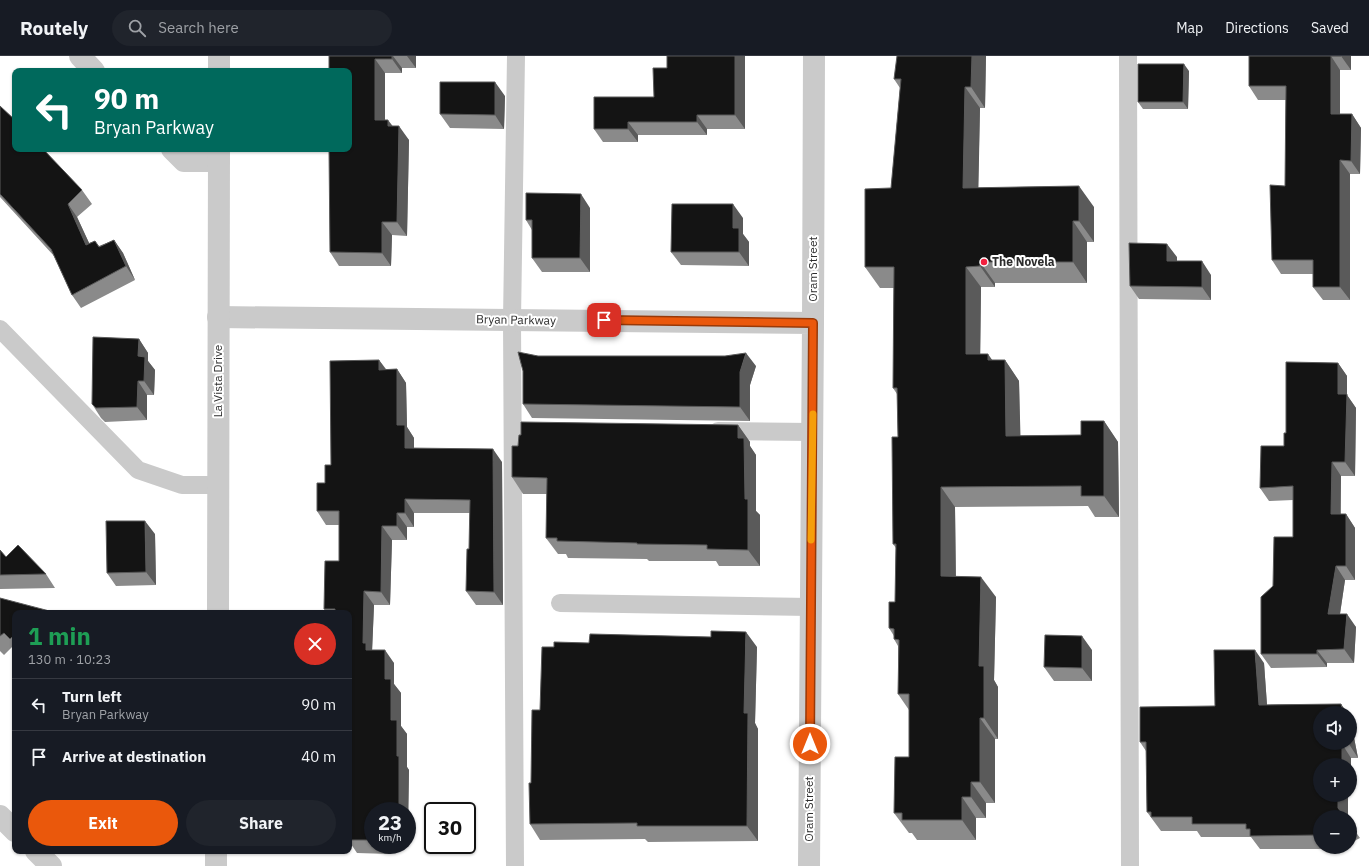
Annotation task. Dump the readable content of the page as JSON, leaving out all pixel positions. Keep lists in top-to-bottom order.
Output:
{
  "streets": {
    "street": ["Oram Street", "Bryan Parkway", "La Vista Drive"]
  },
  "crossings": [
    ["Oram Street", "Bryan Parkway"],
    ["Bryan Parkway", "La Vista Drive"]
  ],
  "places": ["The Novela"],
  "page": {
    "header": "Routely",
    "search": "Search here",
    "nav": ["Map", "Directions", "Saved"],
    "turn": ["90 m", "Bryan Parkway"],
    "heading": ["1 min", "130 m · 10:23"],
    "list": [
      {
        "name": "Turn left",
        "note": "Bryan Parkway",
        "value": "90 m"
      },
      {
        "name": "Arrive at destination",
        "value": "40 m"
      }
    ],
    "map_buttons": ["+", "−"],
    "buttons": ["Exit", "Share"],
    "speed": "23 km/h",
    "limit": "30"
  }
}
